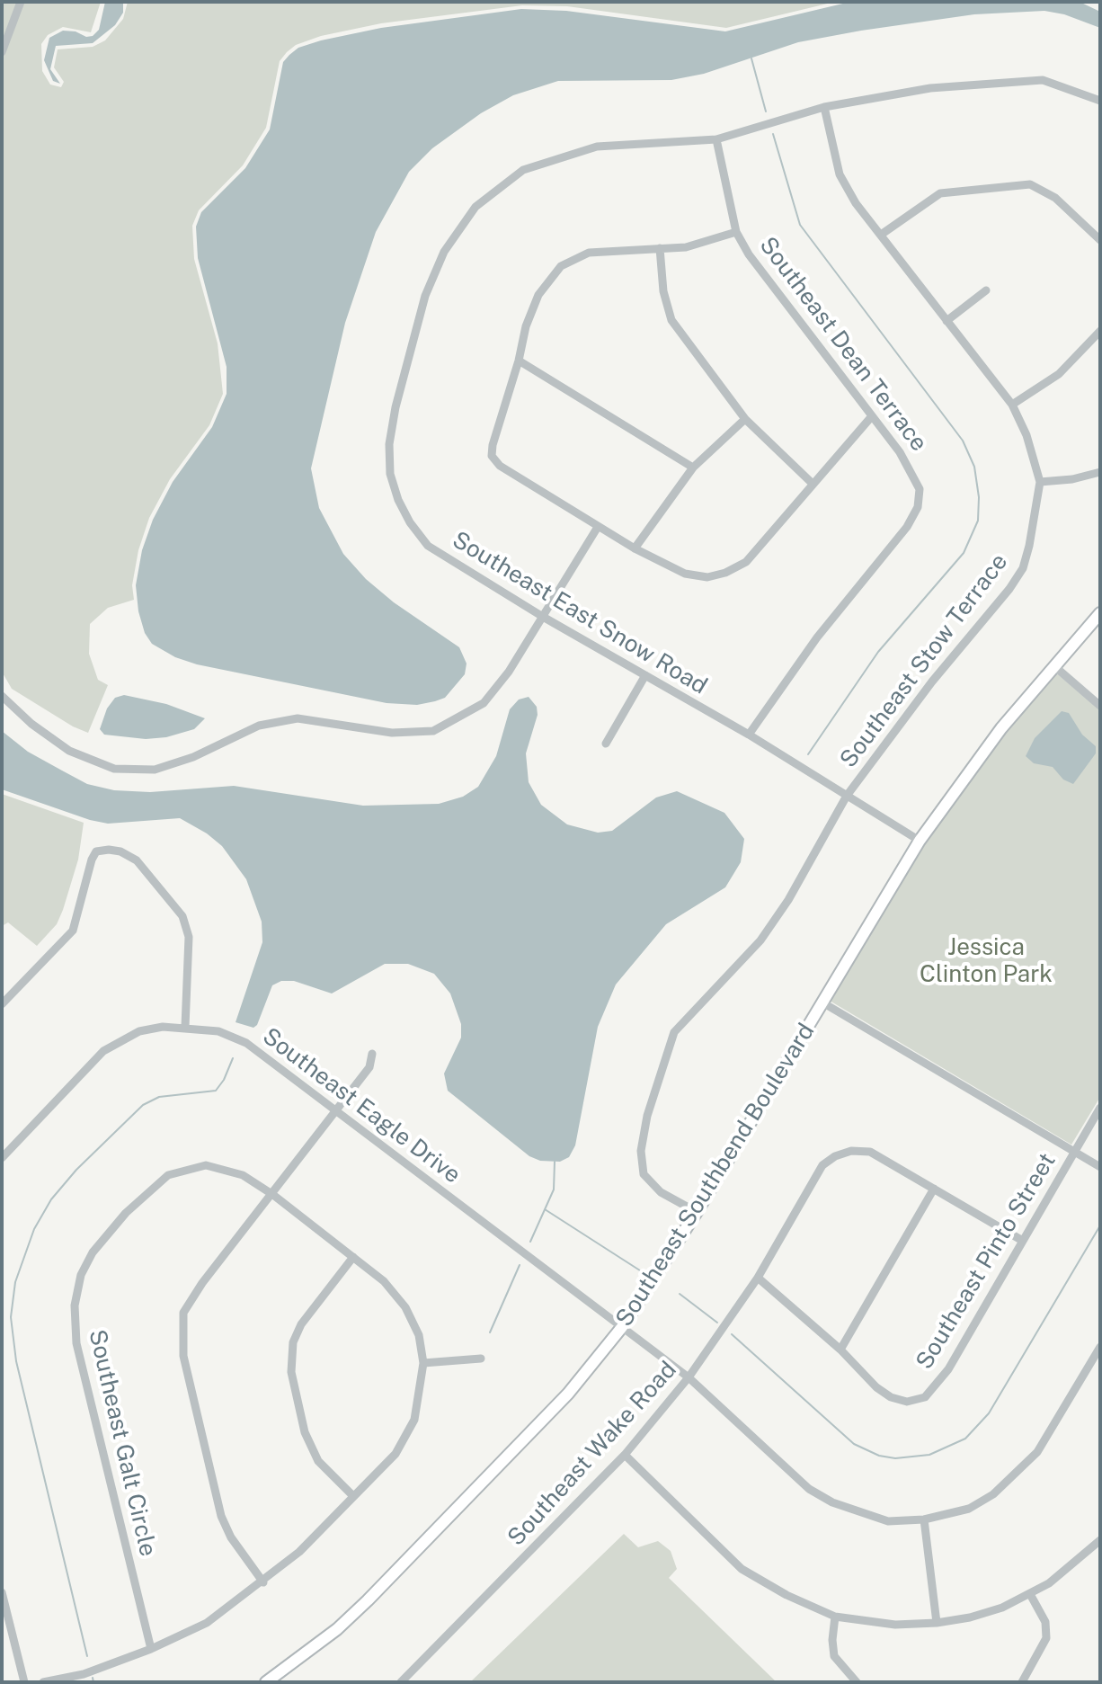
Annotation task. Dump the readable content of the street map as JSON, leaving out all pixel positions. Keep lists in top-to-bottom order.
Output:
{
  "streets": {
    "street": [
      "Southeast Dean Terrace",
      "Southeast East Snow Road",
      "Southeast Stow Terrace",
      "Southeast Eagle Drive",
      "Southeast Southbend Boulevard",
      "Southeast Pinto Street",
      "Southeast Galt Circle",
      "Southeast Wake Road"
    ]
  },
  "crossings": [
    ["Southeast Dean Terrace", "Southeast East Snow Road"],
    ["Southeast East Snow Road", "Southeast Stow Terrace"],
    ["Southeast East Snow Road", "Southeast Southbend Boulevard"],
    ["Southeast Stow Terrace", "Southeast Southbend Boulevard"],
    ["Southeast Eagle Drive", "Southeast Southbend Boulevard"],
    ["Southeast Eagle Drive", "Southeast Wake Road"],
    ["Southeast Pinto Street", "Southeast Wake Road"]
  ],
  "parks": ["Jessica Clinton Park"]
}
